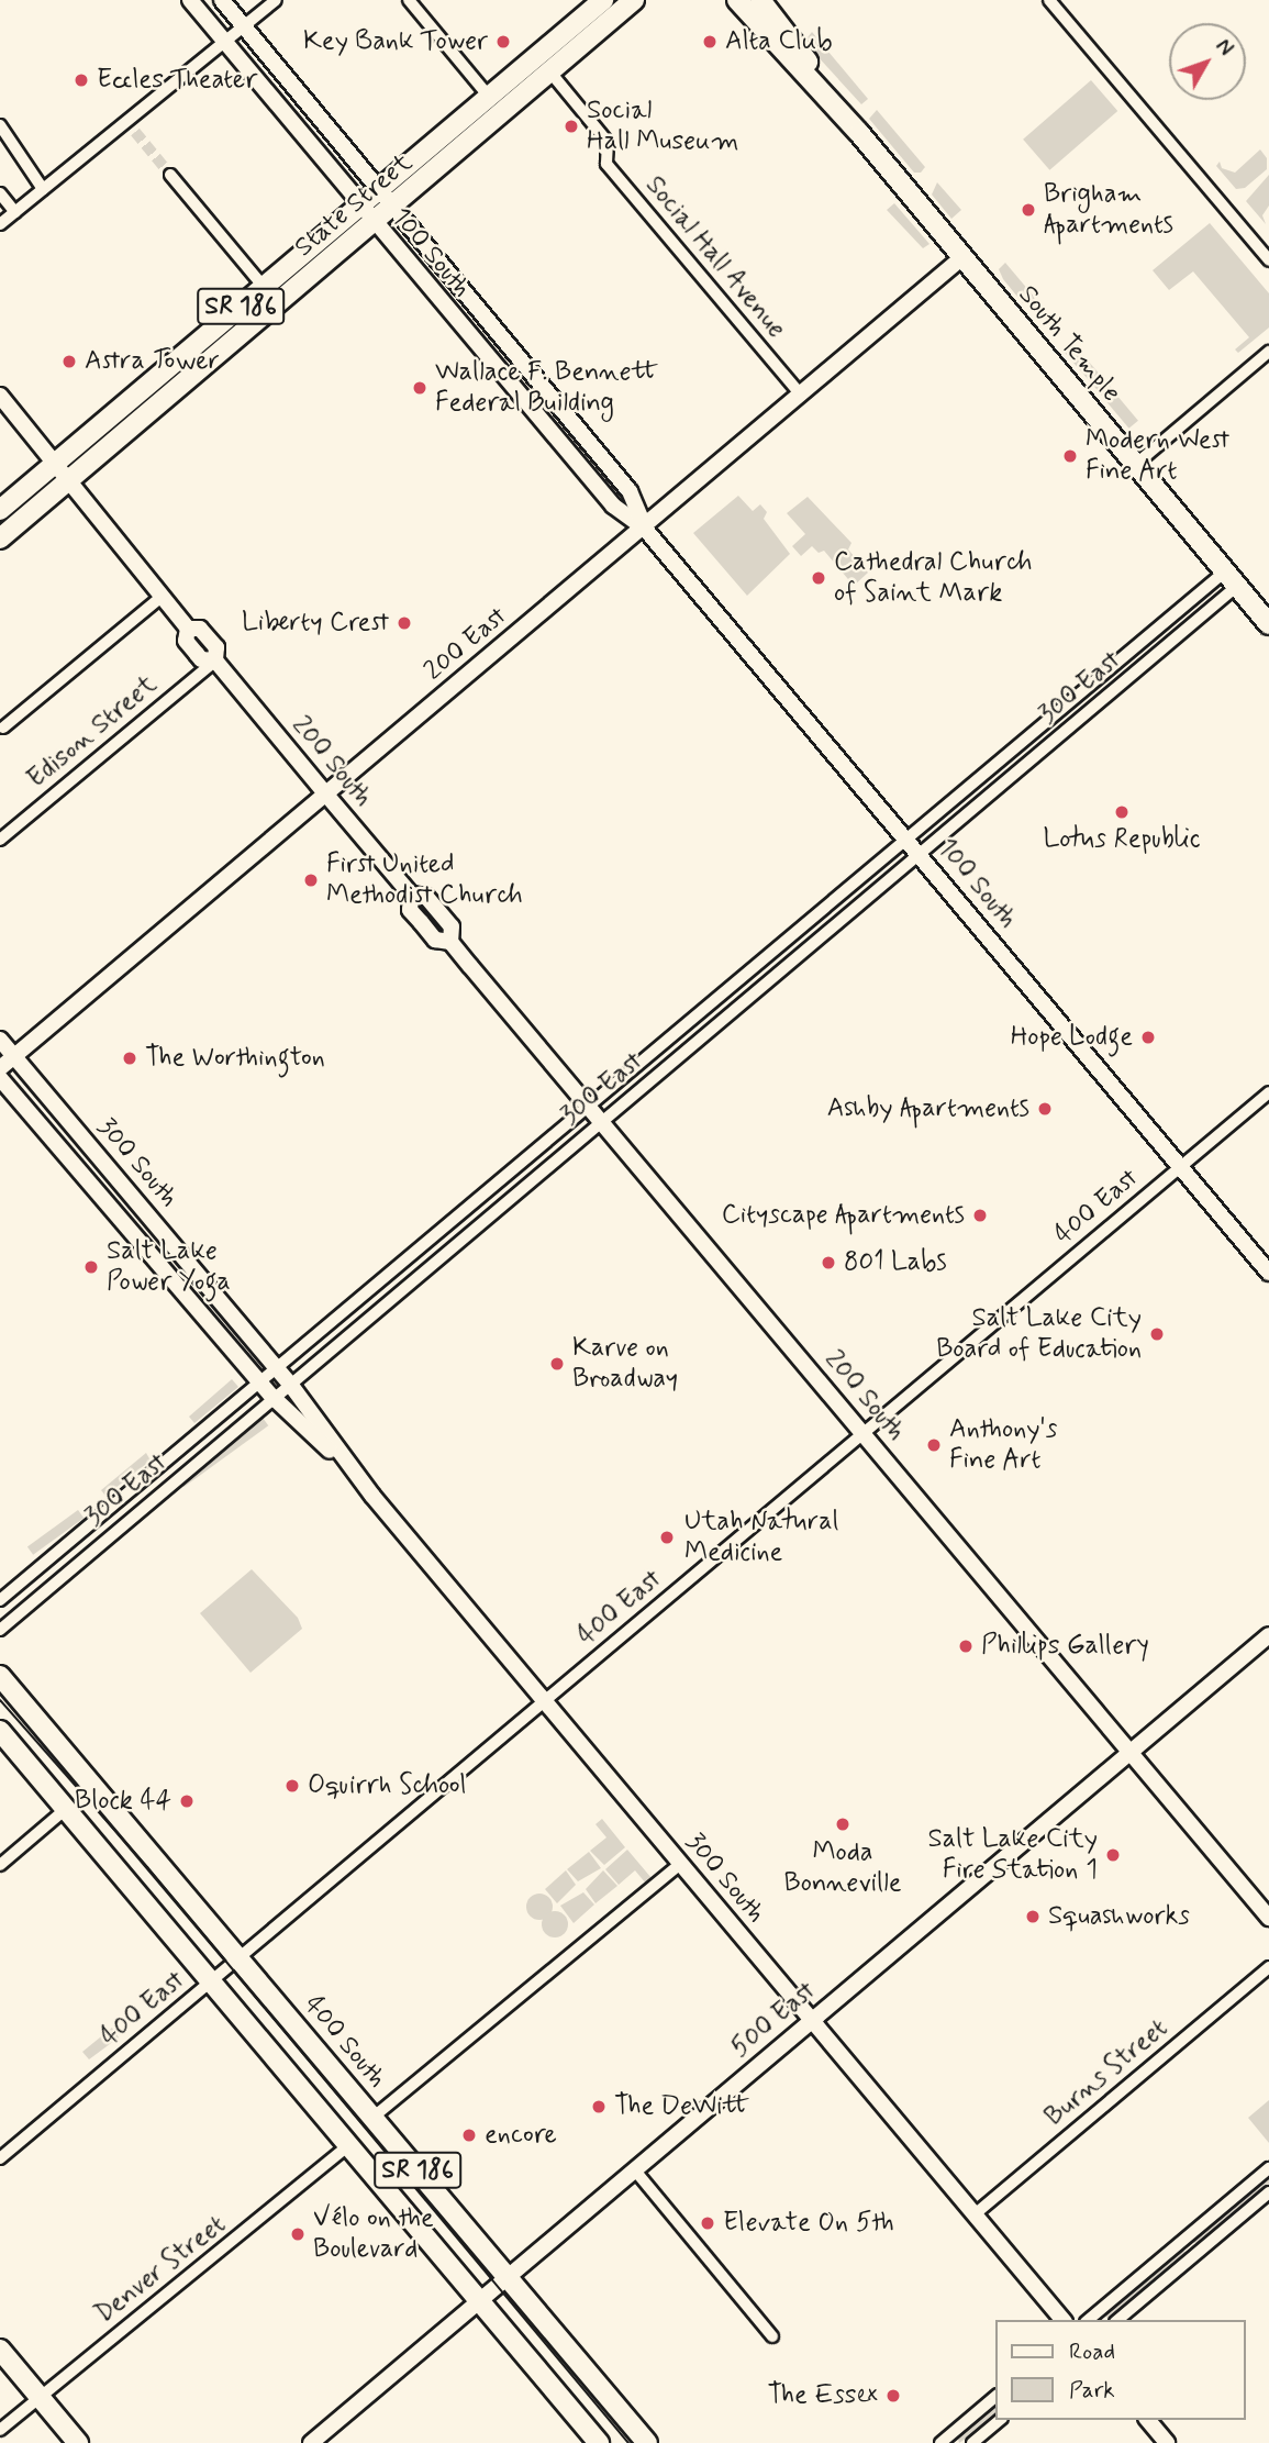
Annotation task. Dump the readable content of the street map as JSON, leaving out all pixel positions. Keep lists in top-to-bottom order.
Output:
{
  "streets": {
    "main road": [
      "State Street",
      "SR 186",
      "South Temple",
      "400 South"
    ],
    "street": [
      "100 South",
      "Social Hall Avenue",
      "200 East",
      "300 East",
      "Edison Street",
      "200 South",
      "300 South",
      "400 East",
      "500 East",
      "Burns Street",
      "Denver Street"
    ]
  },
  "crossings": [
    ["State Street", "100 South"],
    ["State Street", "Social Hall Avenue"],
    ["State Street", "200 South"],
    ["100 South", "200 East"],
    ["100 South", "300 East"],
    ["100 South", "400 East"],
    ["Social Hall Avenue", "200 East"],
    ["SR 186", "400 East"],
    ["SR 186", "500 East"],
    ["SR 186", "Denver Street"],
    ["South Temple", "200 East"],
    ["South Temple", "300 East"],
    ["200 East", "200 South"],
    ["200 East", "300 South"],
    ["300 East", "200 South"],
    ["300 East", "300 South"],
    ["Edison Street", "200 South"],
    ["200 South", "400 East"],
    ["200 South", "500 East"],
    ["300 South", "400 East"],
    ["300 South", "500 East"],
    ["300 South", "Burns Street"],
    ["400 East", "400 South"],
    ["500 East", "400 South"]
  ],
  "places": [
    "Key Bank Tower",
    "Alta Club",
    "Eccles Theater",
    "Social Hall Museum",
    "Brigham Apartments",
    "Astra Tower",
    "Wallace F. Bennett Federal Building",
    "Modern West Fine Art",
    "Cathedral Church of Saint Mark",
    "Liberty Crest",
    "Lotus Republic",
    "First United Methodist Church",
    "Hope Lodge",
    "The Worthington",
    "Ashby Apartments",
    "Cityscape Apartments",
    "801 Labs",
    "Salt Lake Power Yoga",
    "Salt Lake City Board of Education",
    "Karve on Broadway",
    "Anthony's Fine Art",
    "Utah Natural Medicine",
    "Phillips Gallery",
    "Oquirrh School",
    "Block 44",
    "Moda Bonneville",
    "Salt Lake City Fire Station 1",
    "Squashworks",
    "The DeWitt",
    "encore",
    "Elevate On 5th",
    "Vélo on the Boulevard",
    "The Essex"
  ],
  "legend": ["Road", "Park"],
  "north": "top right"
}
